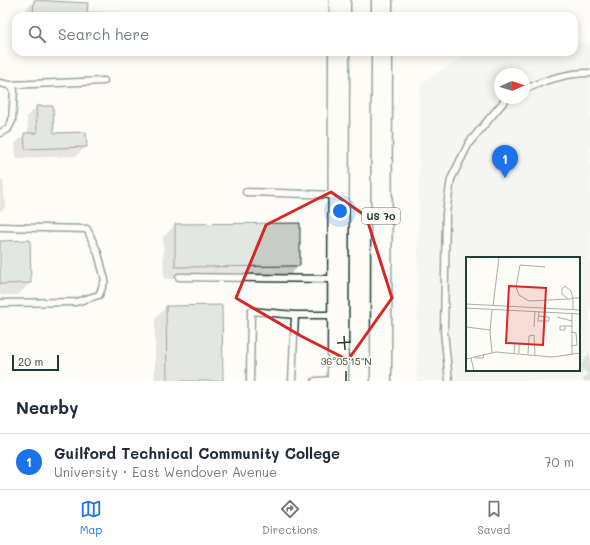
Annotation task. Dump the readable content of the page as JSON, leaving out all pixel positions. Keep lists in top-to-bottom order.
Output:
{
  "streets": {
    "highway": ["US 70"]
  },
  "scale_bar": "20 m",
  "north": "right",
  "page": {
    "search": "Search here",
    "pins": "1",
    "scale": "20 m",
    "heading": "Nearby",
    "list": [
      {
        "mark": "1",
        "name": "Guilford Technical Community College",
        "note": "University · East Wendover Avenue",
        "value": "70 m"
      }
    ],
    "nav": ["Map", "Directions", "Saved"]
  },
  "coordinates": ["36°05'15\"N"]
}
